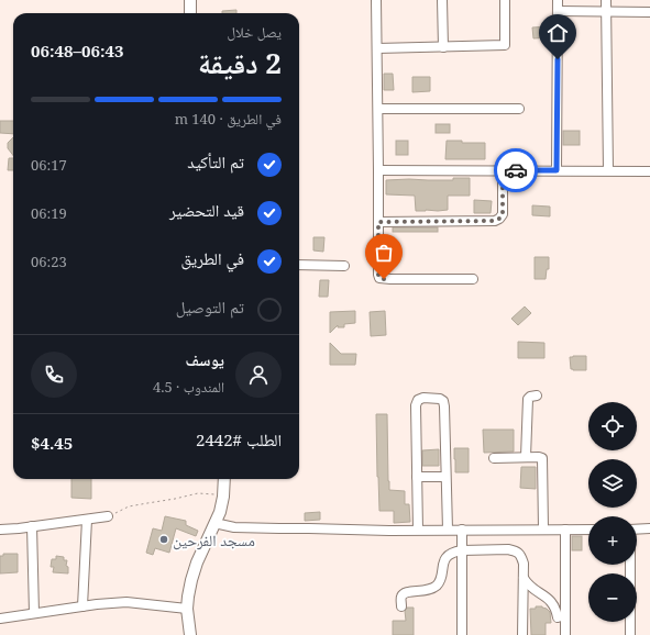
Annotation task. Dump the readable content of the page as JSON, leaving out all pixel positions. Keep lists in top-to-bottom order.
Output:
{
  "places": ["مسجد الفرحين"],
  "page": {
    "heading": ["2 دقيقة", "يصل خلال", "06:43–06:48"],
    "panel": [
      "يوسف",
      "المندوب · 4.5",
      "الطلب #2442",
      "$4.45"
    ],
    "bar": "في الطريق · 140 m",
    "list": [
      ["تم التأكيد", "06:17"],
      ["قيد التحضير", "06:19"],
      ["في الطريق", "06:23"],
      "تم التوصيل"
    ],
    "map_buttons": ["+", "−"]
  }
}
